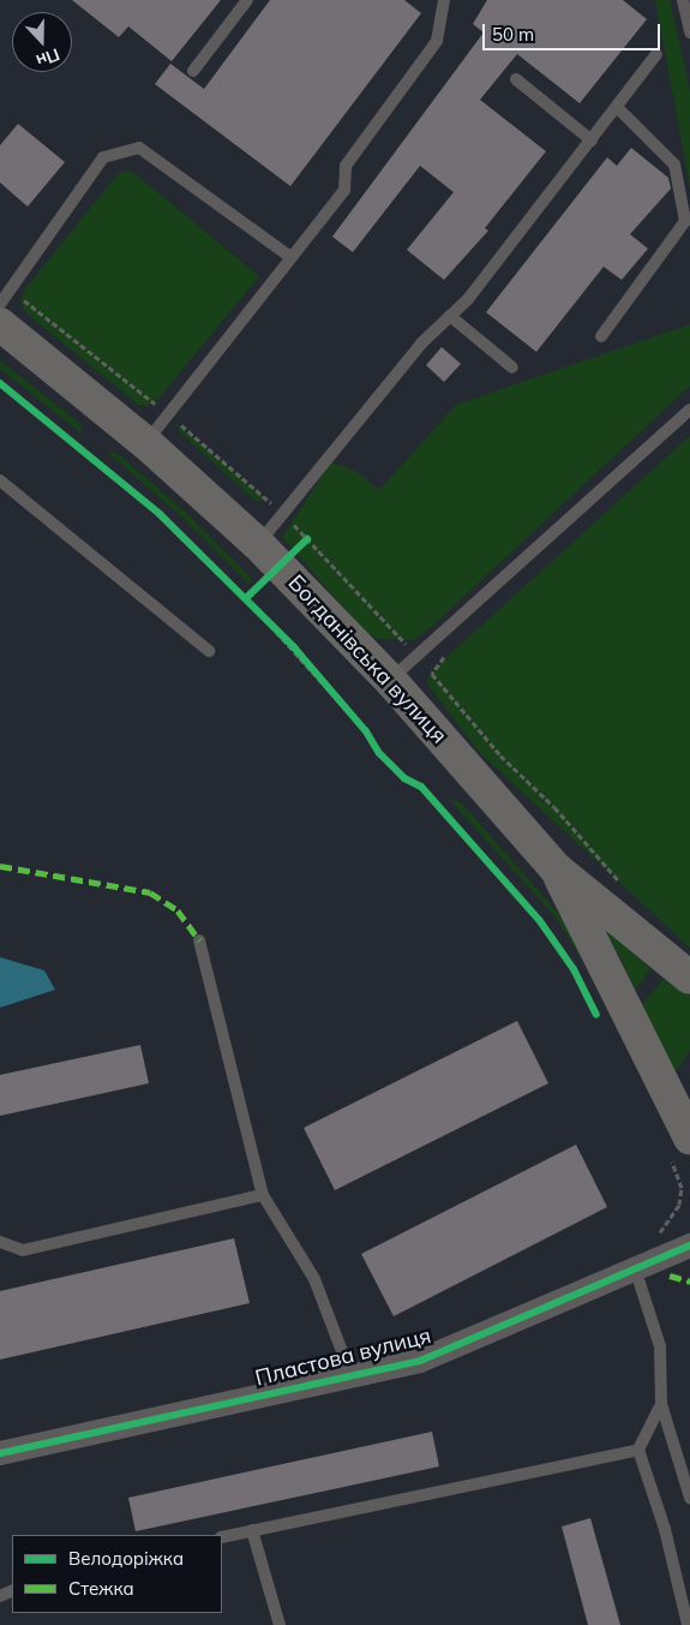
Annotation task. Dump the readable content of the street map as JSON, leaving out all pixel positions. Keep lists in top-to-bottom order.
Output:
{
  "streets": {
    "main road": ["Богданівська вулиця"],
    "street": ["Пластова вулиця"]
  },
  "legend": ["Велодоріжка", "Стежка"],
  "scale_bar": "50 m",
  "north": "bottom"
}
